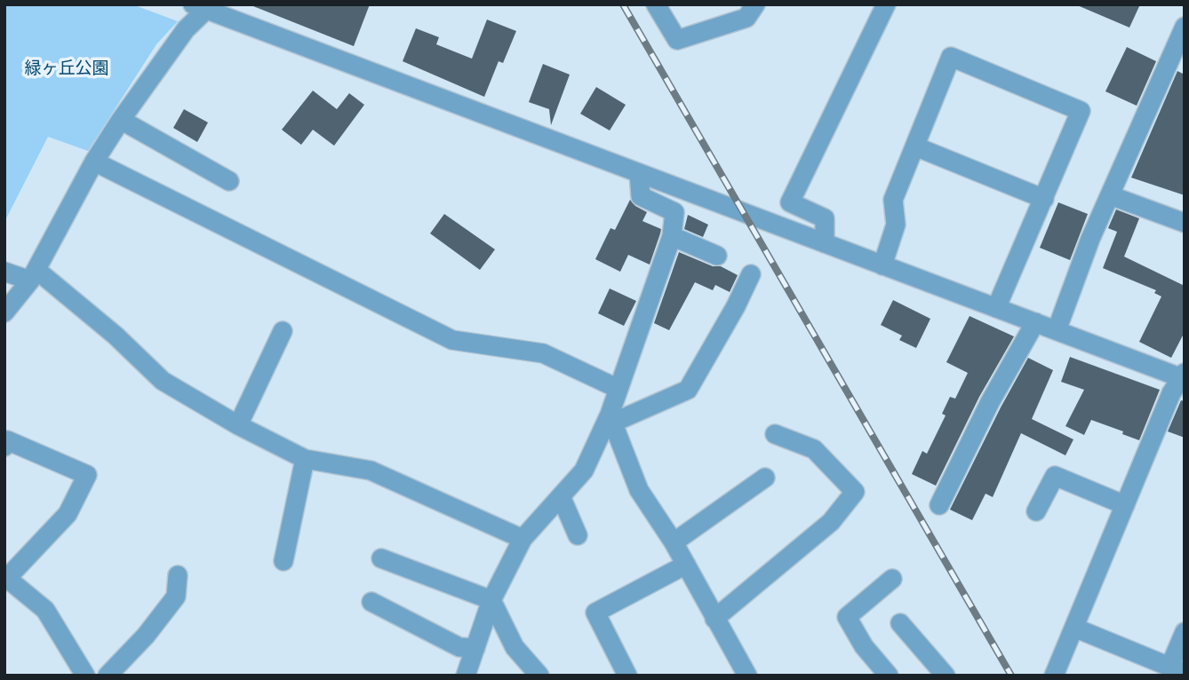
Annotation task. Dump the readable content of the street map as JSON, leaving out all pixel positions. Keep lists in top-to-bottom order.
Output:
{
  "parks": ["緑ヶ丘公園"]
}
